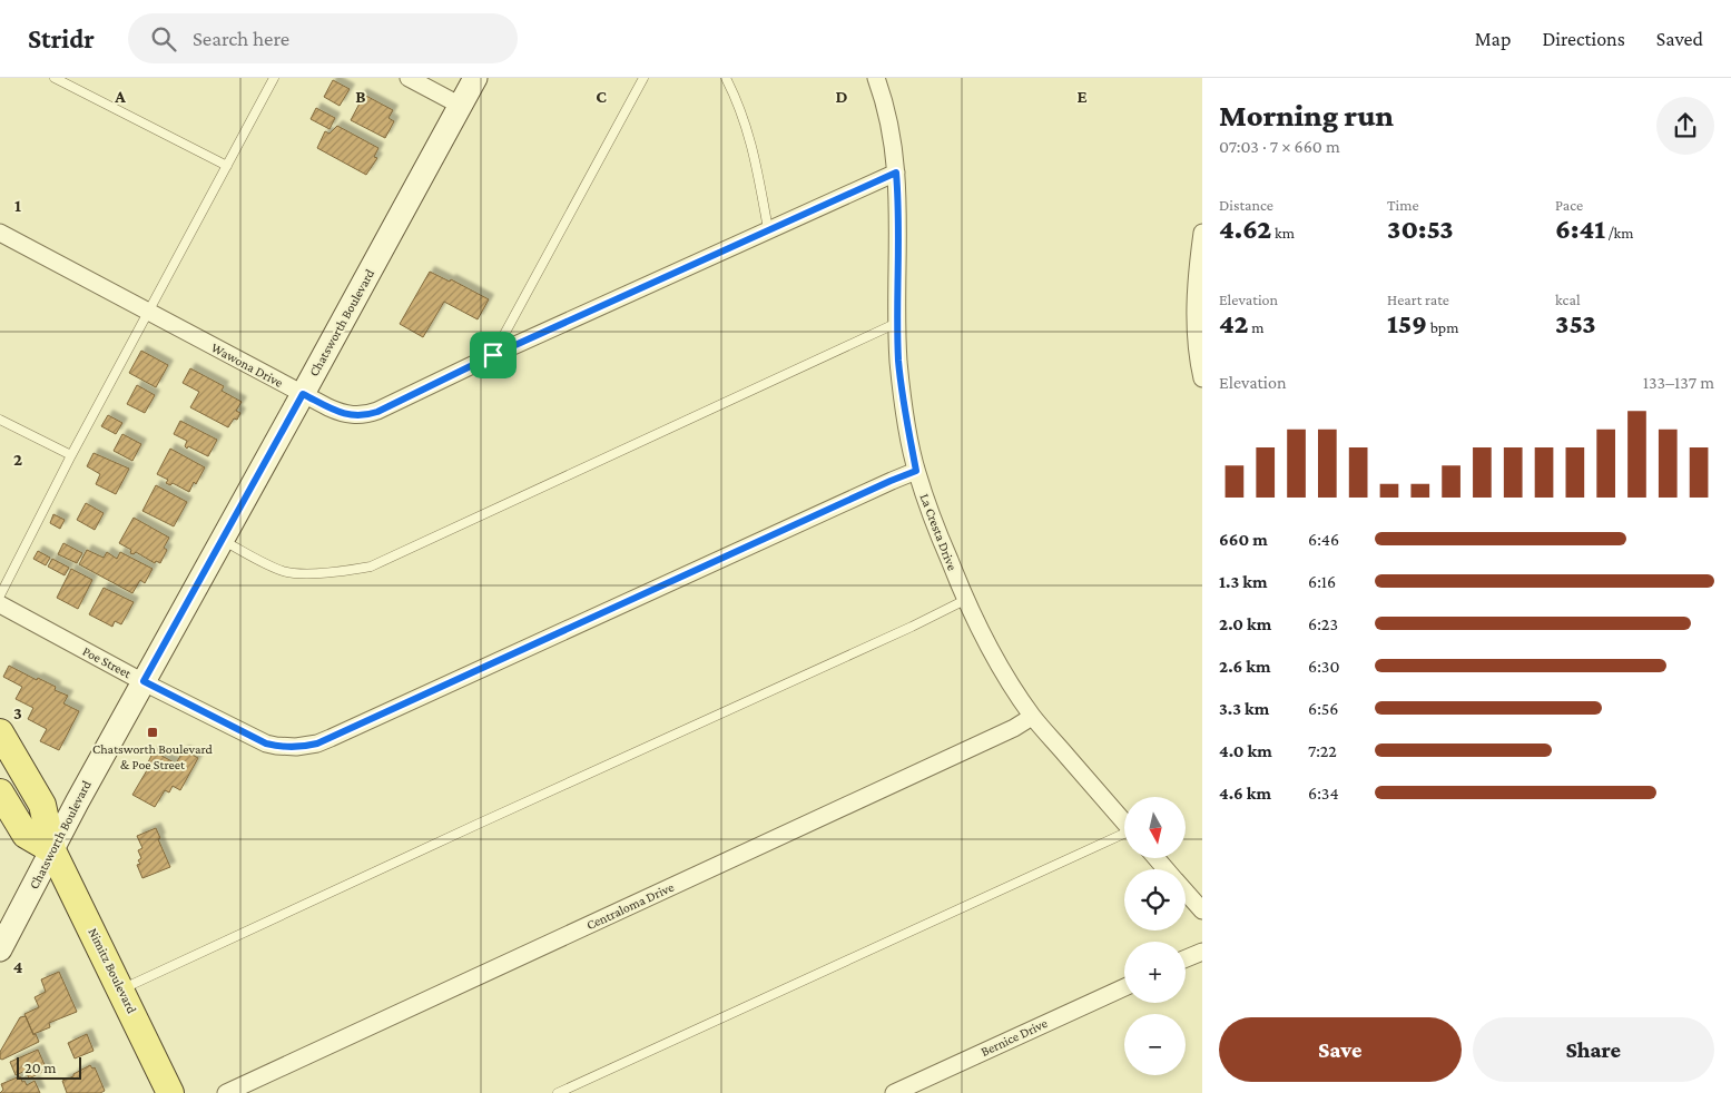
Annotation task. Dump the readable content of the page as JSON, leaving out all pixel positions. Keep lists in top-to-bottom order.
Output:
{
  "streets": {
    "main road": ["Chatsworth Boulevard", "Nimitz Boulevard"],
    "street": [
      "Wawona Drive",
      "La Cresta Drive",
      "Poe Street",
      "Centraloma Drive",
      "Bernice Drive"
    ]
  },
  "crossings": [
    ["Chatsworth Boulevard", "Wawona Drive"],
    ["Chatsworth Boulevard", "Poe Street"],
    ["Chatsworth Boulevard", "Nimitz Boulevard"],
    ["Wawona Drive", "La Cresta Drive"],
    ["La Cresta Drive", "Poe Street"],
    ["La Cresta Drive", "Centraloma Drive"]
  ],
  "places": {
    "transit": ["Chatsworth Boulevard & Poe Street"]
  },
  "scale_bar": "20 m",
  "north": "bottom",
  "page": {
    "header": "Stridr",
    "search": "Search here",
    "nav": ["Map", "Directions", "Saved"],
    "heading": ["Morning run", "07:03 · 7 × 660 m"],
    "stats": [
      ["Distance", "4.62 km"],
      ["Time", "30:53"],
      ["Pace", "6:41 /km"],
      ["Elevation", "42 m"],
      ["Heart rate", "159 bpm"],
      ["kcal", "353"]
    ],
    "chart": ["Elevation", "133–137 m"],
    "list": [
      {
        "name": "660 m",
        "note": "6:46"
      },
      {
        "name": "1.3 km",
        "note": "6:16"
      },
      {
        "name": "2.0 km",
        "note": "6:23"
      },
      {
        "name": "2.6 km",
        "note": "6:30"
      },
      {
        "name": "3.3 km",
        "note": "6:56"
      },
      {
        "name": "4.0 km",
        "note": "7:22"
      },
      {
        "name": "4.6 km",
        "note": "6:34"
      }
    ],
    "map_buttons": ["+", "−"],
    "buttons": ["Save", "Share"],
    "scale": "20 m"
  },
  "grid": {
    "columns": [
      "A",
      "B",
      "C",
      "D",
      "E"
    ],
    "rows": [
      "1",
      "2",
      "3",
      "4"
    ]
  }
}
